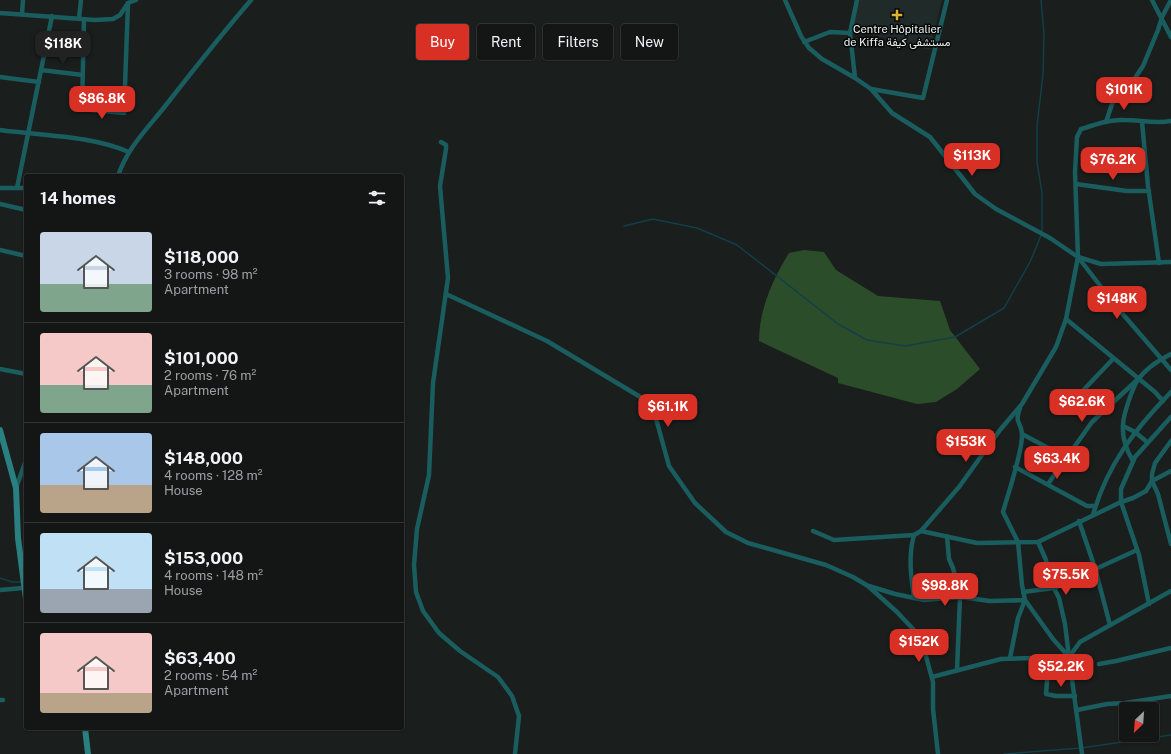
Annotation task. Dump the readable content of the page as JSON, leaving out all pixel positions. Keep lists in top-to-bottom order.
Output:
{
  "places": {
    "health": ["Centre Hôpitalier de Kiffa مستشفى كيفة"]
  },
  "north": "bottom left",
  "page": {
    "chip": [
      "Buy",
      "Rent",
      "Filters",
      "New"
    ],
    "price": [
      "$118K",
      "$101K",
      "$86.8K",
      "$113K",
      "$76.2K",
      "$148K",
      "$62.6K",
      "$61.1K",
      "$153K",
      "$63.4K",
      "$75.5K",
      "$98.8K",
      "$152K",
      "$52.2K"
    ],
    "heading": "14 homes",
    "list": [
      {
        "name": "$118,000",
        "note": "3 rooms · 98 m² · Apartment"
      },
      {
        "name": "$101,000",
        "note": "2 rooms · 76 m² · Apartment"
      },
      {
        "name": "$148,000",
        "note": "4 rooms · 128 m² · House"
      },
      {
        "name": "$153,000",
        "note": "4 rooms · 148 m² · House"
      },
      {
        "name": "$63,400",
        "note": "2 rooms · 54 m² · Apartment"
      }
    ]
  }
}
